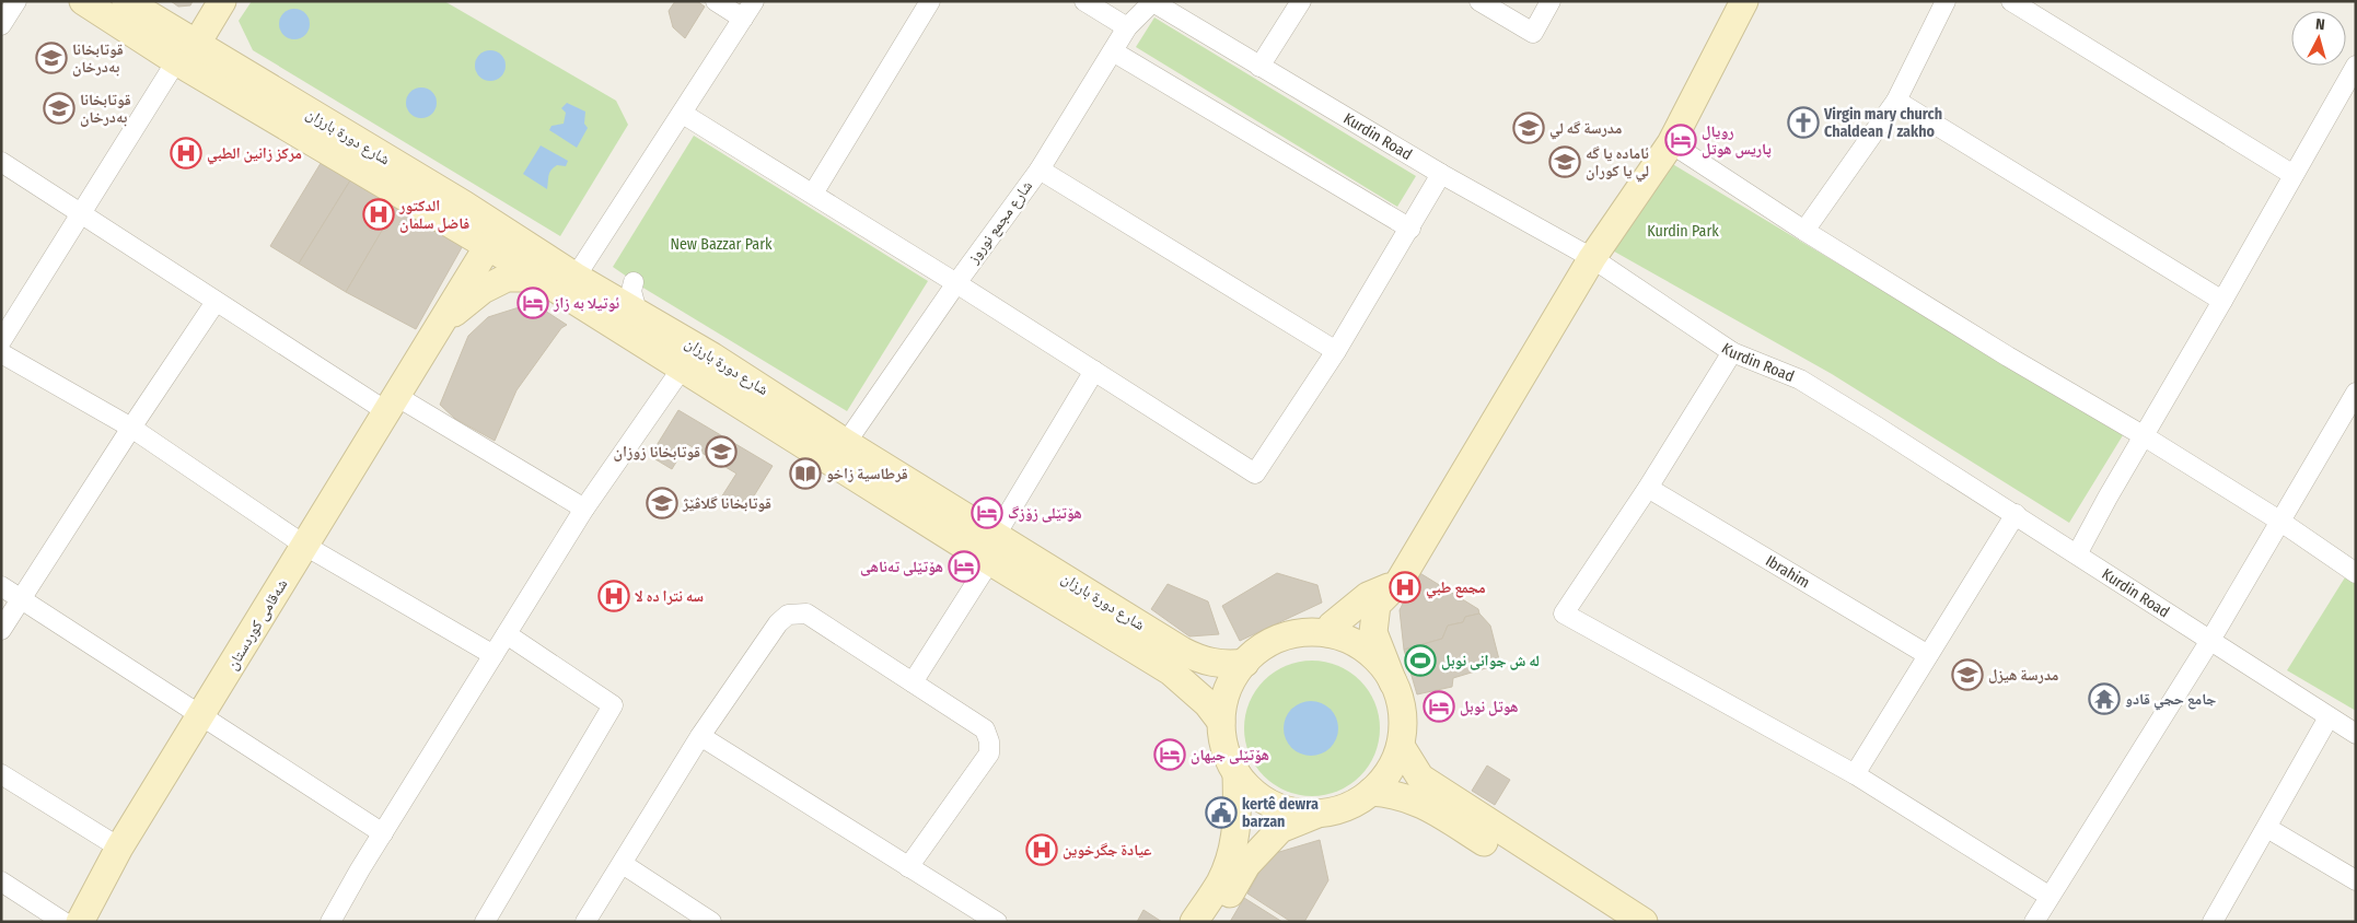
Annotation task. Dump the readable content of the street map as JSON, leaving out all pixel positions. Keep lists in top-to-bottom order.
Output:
{
  "streets": {
    "main road": ["شارع دورة بارزان", "شەقامی کوردستان"],
    "street": ["Kurdin Road", "شارع مجمع نوروز", "Ibrahim"]
  },
  "crossings": [
    ["شارع دورة بارزان", "شارع مجمع نوروز"],
    ["شارع دورة بارزان", "شەقامی کوردستان"],
    ["Kurdin Road", "شارع مجمع نوروز"]
  ],
  "parks": ["Kurdin Park", "New Bazzar Park"],
  "places": {
    "school or university": [
      "قوتابخانا بەدرخان",
      "قوتابخانا به‌درخان",
      "مدرسة گه لي",
      "ئاماده يا گه لي يا كوران",
      "قوتابخانا زوزان",
      "قوتابخانا گلاڤێژ",
      "مدرسة هيزل"
    ],
    "church": ["Virgin mary church Chaldean / zakho"],
    "hotel": [
      "رويال پاريس هوتل",
      "ئوتيلا به زاز",
      "هۆتێلی زۆزگ",
      "هۆتێلی تەناهی",
      "هوتل نوبل",
      "هۆتێلی جیهان"
    ],
    "hospital": [
      "مركز زانين الطبي",
      "الدكتور فاضل سلمان",
      "مجمع طبي",
      "سه نترا ده لا",
      "عيادة جگرخوين"
    ],
    "library": ["قرطاسية زاخو"],
    "sports": ["له ش جوانى نوبل"],
    "temple": ["جامع حجي قادو"],
    "public building": ["kertê dewra barzan"]
  },
  "north": "top"
}
